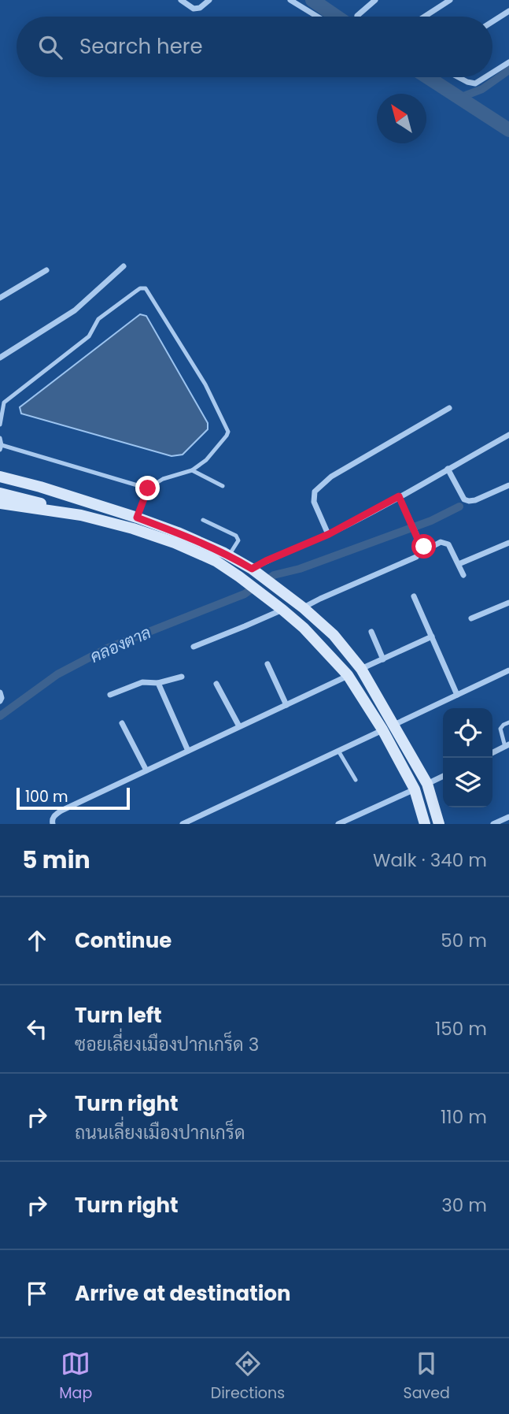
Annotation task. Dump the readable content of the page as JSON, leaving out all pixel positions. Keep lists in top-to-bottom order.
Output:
{
  "water": ["คลองตาล"],
  "scale_bar": "100 m",
  "north": "top left",
  "page": {
    "search": "Search here",
    "scale": "100 m",
    "heading": ["5 min", "Walk · 340 m"],
    "list": [
      ["Continue", "50 m"],
      ["Turn left", "ซอยเลี่ยงเมืองปากเกร็ด 3", "150 m"],
      ["Turn right", "ถนนเลี่ยงเมืองปากเกร็ด", "110 m"],
      ["Turn right", "30 m"],
      "Arrive at destination"
    ],
    "nav": ["Map", "Directions", "Saved"]
  }
}
